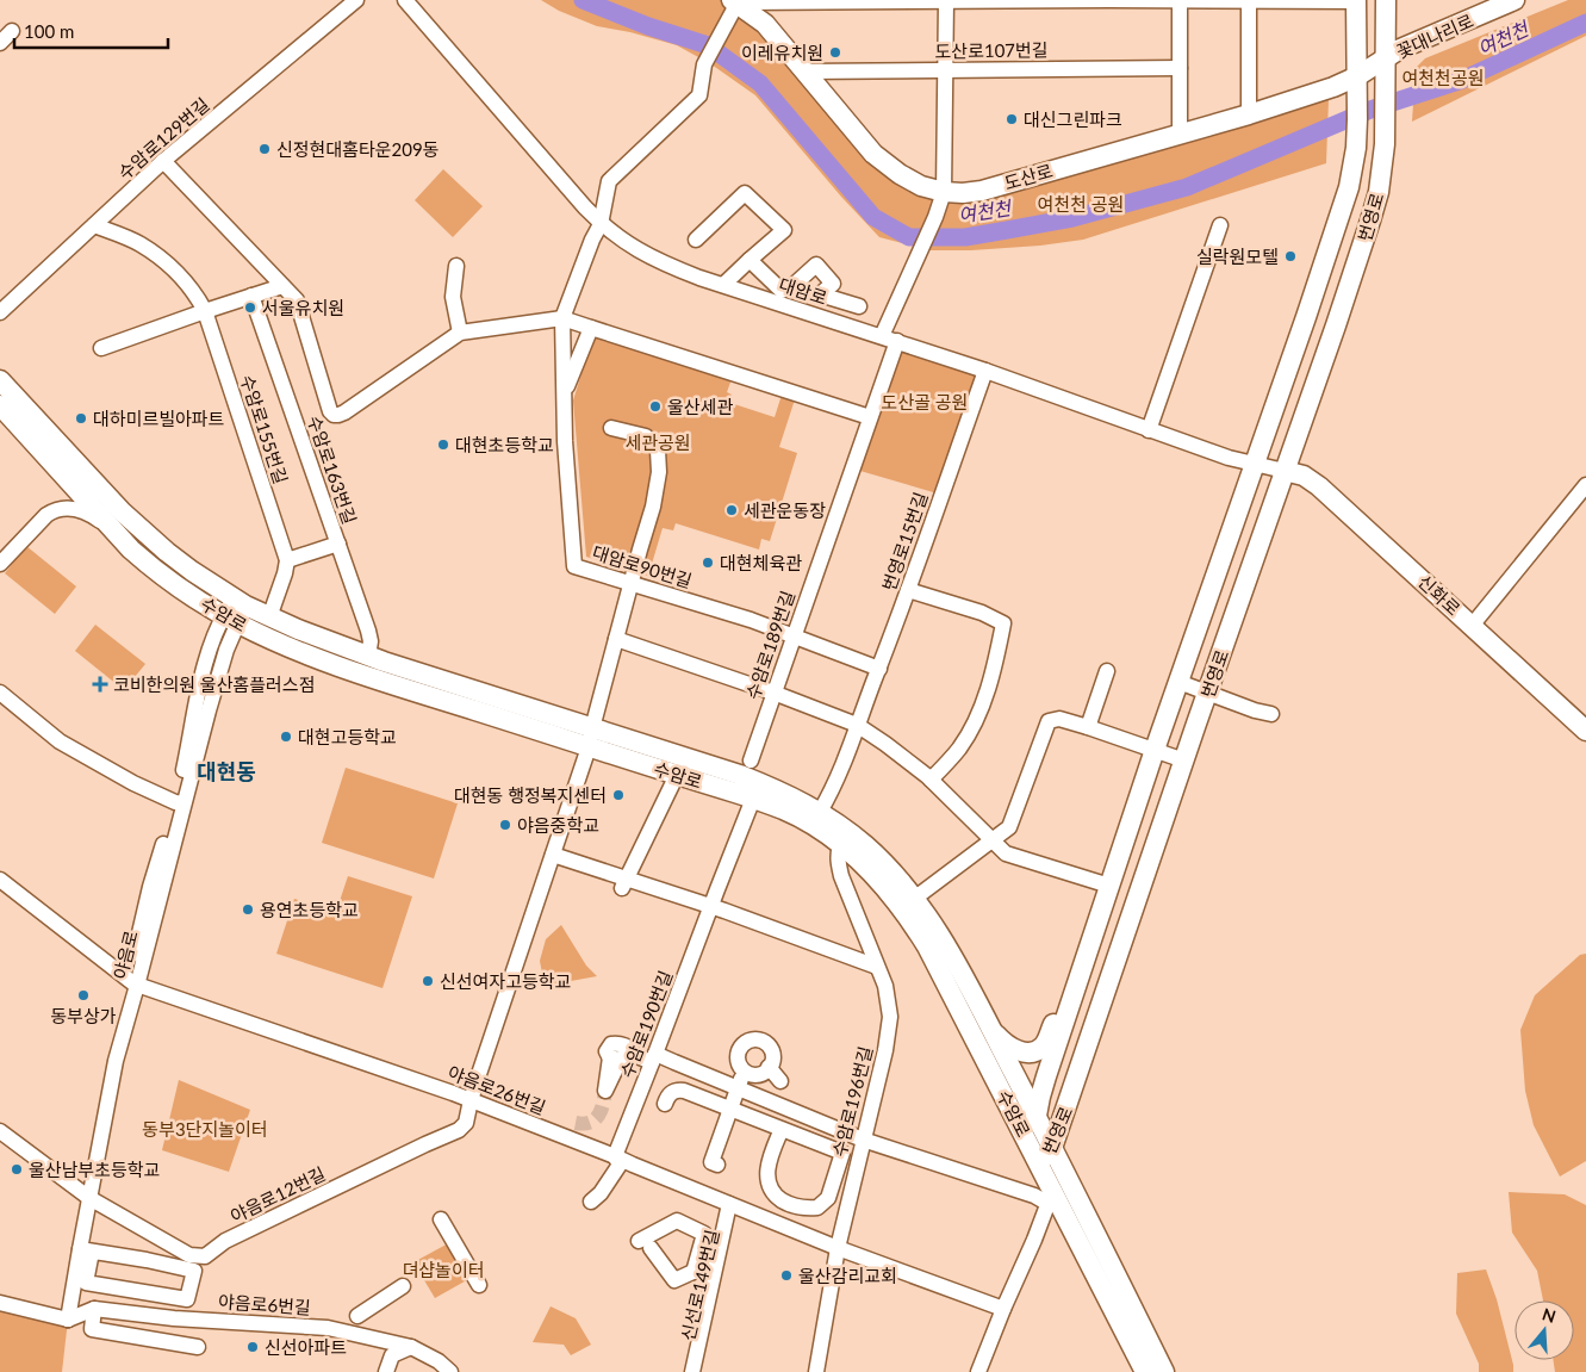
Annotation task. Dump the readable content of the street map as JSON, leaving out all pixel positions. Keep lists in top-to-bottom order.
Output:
{
  "streets": {
    "main road": [
      "꽃대나리로",
      "도산로",
      "번영로",
      "신화로",
      "수암로"
    ],
    "street": [
      "도산로107번길",
      "수암로129번길",
      "대암로",
      "수암로155번길",
      "수암로163번길",
      "번영로15번길",
      "대암로90번길",
      "수암로189번길",
      "야음로",
      "수암로190번길",
      "야음로26번길",
      "수암로196번길",
      "야음로12번길",
      "신선로149번길",
      "야음로6번길"
    ]
  },
  "crossings": [
    ["꽃대나리로", "도산로"],
    ["꽃대나리로", "번영로"],
    ["도산로107번길", "도산로"],
    ["수암로129번길", "수암로155번길"],
    ["도산로", "번영로"],
    ["도산로", "대암로90번길"],
    ["번영로", "대암로"],
    ["번영로", "신화로"],
    ["번영로", "수암로"],
    ["대암로", "번영로15번길"],
    ["대암로", "대암로90번길"],
    ["대암로", "신화로"],
    ["대암로", "수암로189번길"],
    ["수암로163번길", "수암로"],
    ["번영로15번길", "대암로90번길"],
    ["번영로15번길", "수암로"],
    ["대암로90번길", "수암로189번길"],
    ["수암로", "수암로189번길"],
    ["수암로", "야음로"],
    ["수암로", "수암로190번길"],
    ["수암로", "수암로196번길"],
    ["수암로", "야음로12번길"],
    ["야음로", "야음로26번길"],
    ["야음로", "야음로12번길"],
    ["야음로", "야음로6번길"],
    ["수암로190번길", "야음로26번길"],
    ["야음로26번길", "수암로196번길"],
    ["야음로26번길", "야음로12번길"],
    ["야음로26번길", "신선로149번길"]
  ],
  "districts": ["대현동"],
  "water": ["여천천"],
  "parks": [
    "여천천공원",
    "여천천 공원",
    "도산골 공원",
    "세관공원",
    "동부3단지놀이터",
    "뎌샵놀이터"
  ],
  "places": {
    "other": [
      "이레유치원",
      "대신그린파크",
      "신정현대홈타운209동",
      "실락원모텔",
      "서울유치원",
      "울산세관",
      "대하미르빌아파트",
      "대현초등학교",
      "세관운동장",
      "대현체육관",
      "대현고등학교",
      "대현동 행정복지센터",
      "야음중학교",
      "용연초등학교",
      "신선여자고등학교",
      "동부상가",
      "울산남부초등학교",
      "울산감리교회",
      "신선아파트"
    ],
    "health": ["코비한의원 울산홈플러스점"]
  },
  "scale_bar": "100 m",
  "north": "top"
}
